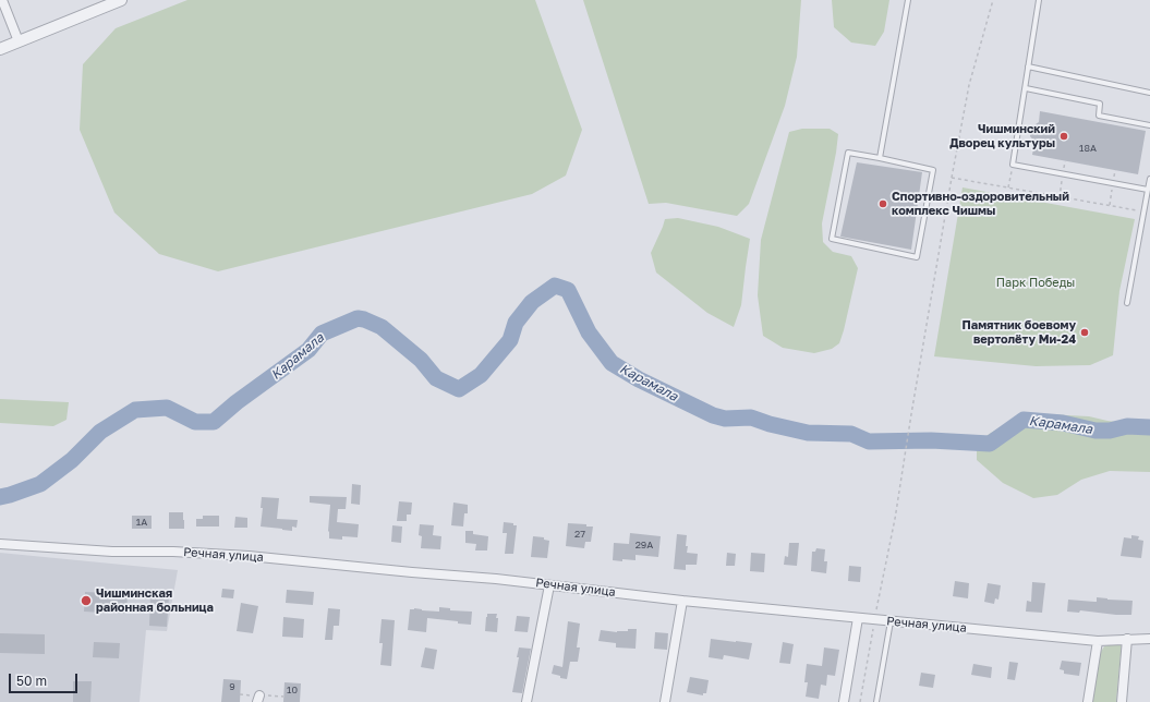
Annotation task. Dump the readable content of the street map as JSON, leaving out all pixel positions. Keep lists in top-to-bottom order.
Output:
{
  "streets": {
    "street": ["Речная улица"]
  },
  "water": ["Карамала"],
  "parks": ["Парк Победы"],
  "places": [
    "Чишминский Дворец культуры",
    "Спортивно-оздоровительный комплекс Чишмы",
    "Памятник боевому вертолёту Ми-24",
    "Чишминская районная больница"
  ],
  "house_numbers": [
    "18А",
    "1А",
    "27",
    "29А",
    "9",
    "10"
  ],
  "scale_bar": "50 m"
}
